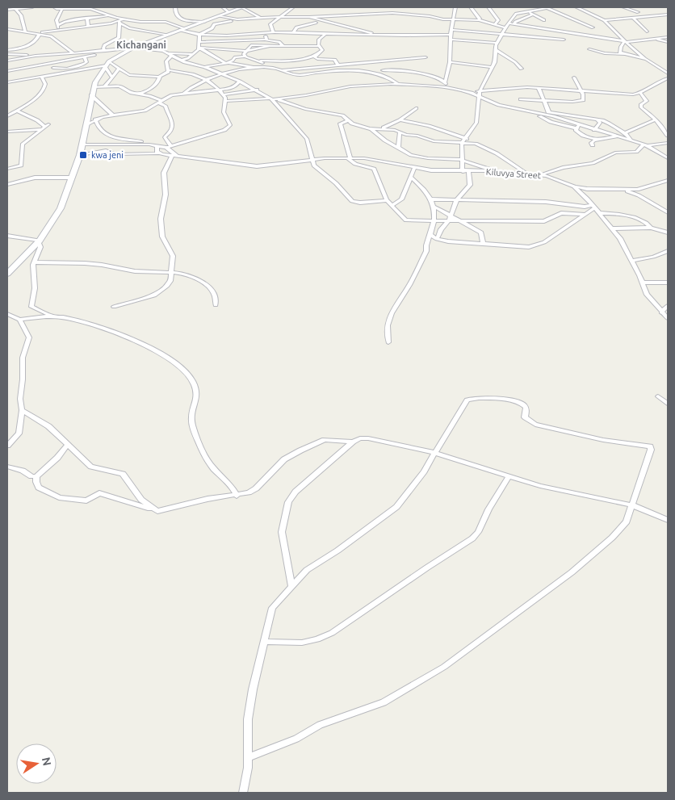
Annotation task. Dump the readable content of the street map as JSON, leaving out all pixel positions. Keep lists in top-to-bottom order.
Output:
{
  "streets": {
    "street": ["Kiluvya Street"]
  },
  "districts": ["Kichangani"],
  "places": {
    "transit": ["kwa jeni"]
  },
  "north": "right"
}
